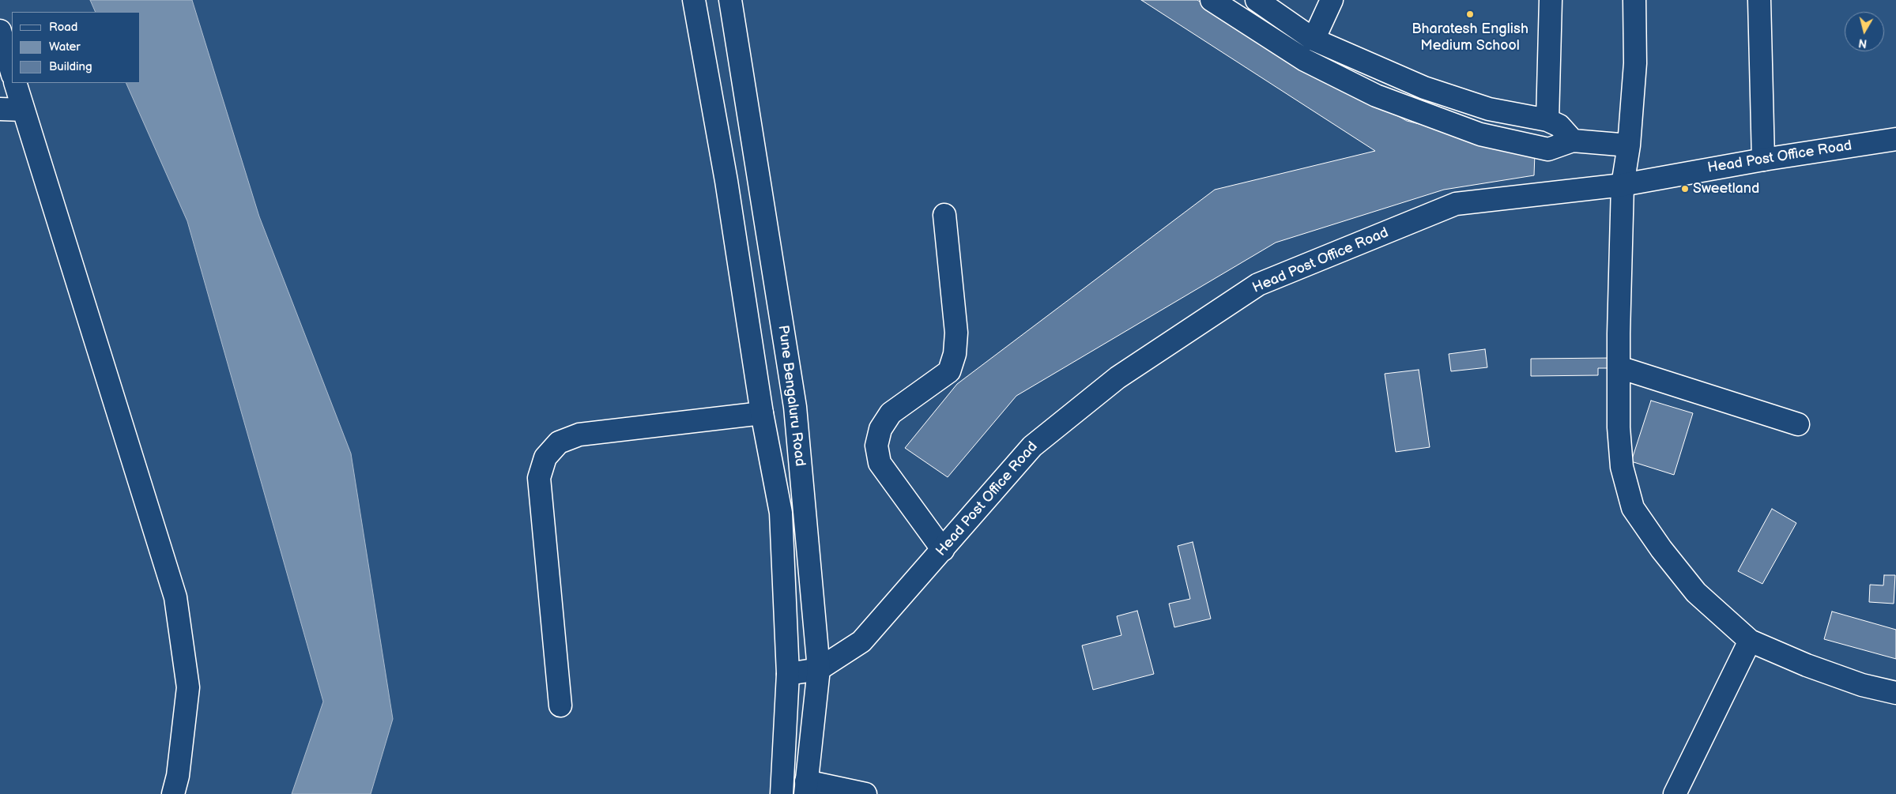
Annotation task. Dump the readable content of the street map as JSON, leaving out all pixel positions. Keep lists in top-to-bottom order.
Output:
{
  "streets": {
    "street": ["Head Post Office Road", "Pune Bengaluru Road"]
  },
  "crossings": [
    ["Head Post Office Road", "Pune Bengaluru Road"]
  ],
  "places": ["Bharatesh English Medium School", "Sweetland"],
  "legend": ["Road", "Water", "Building"],
  "north": "bottom"
}
